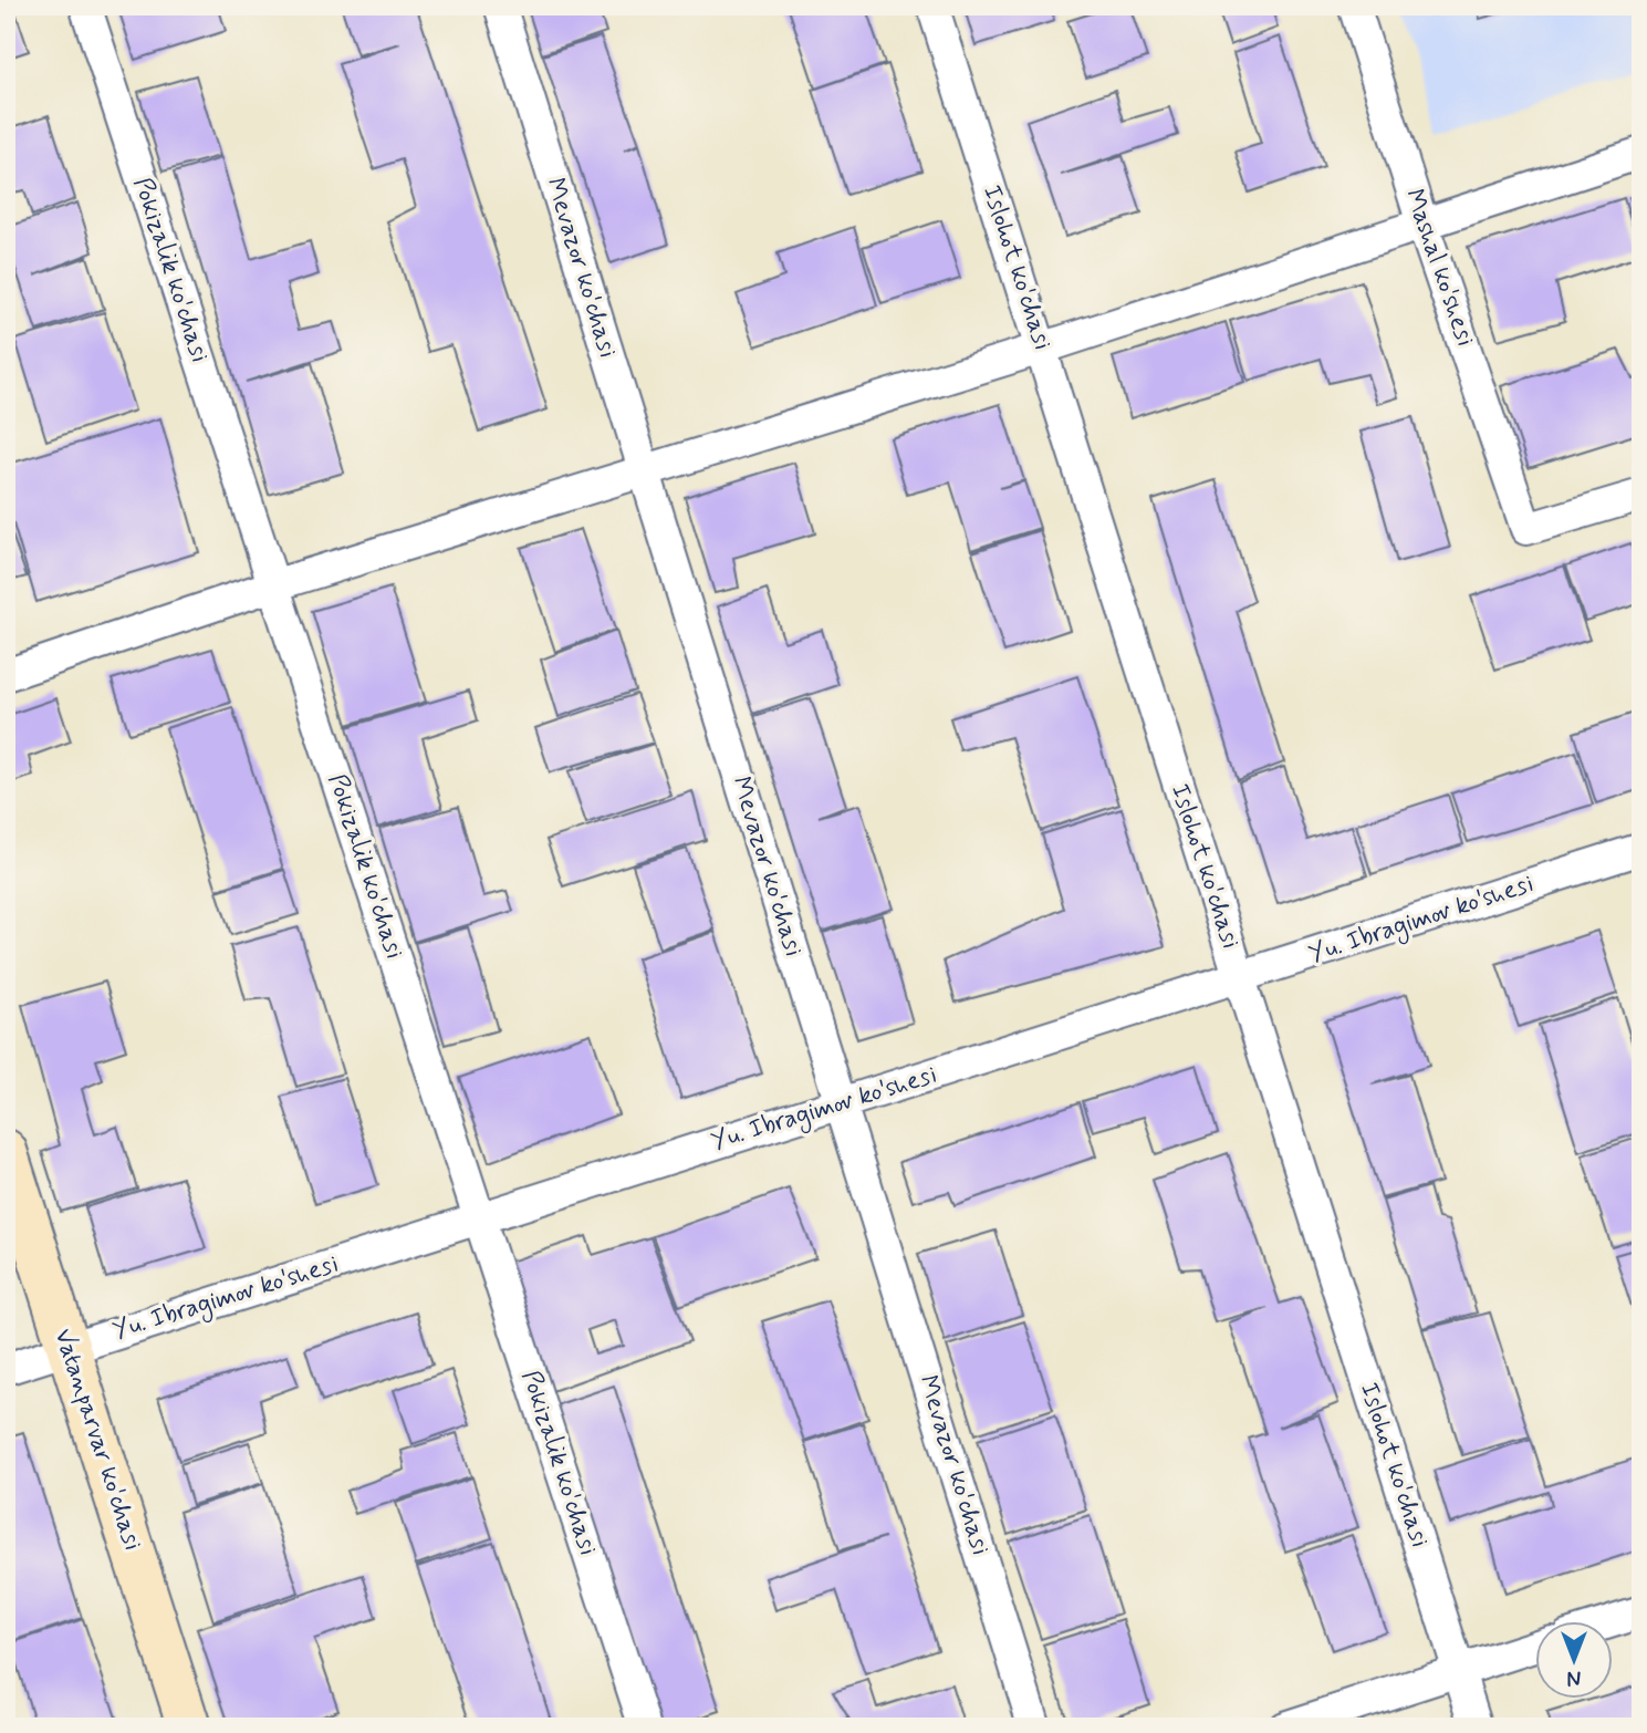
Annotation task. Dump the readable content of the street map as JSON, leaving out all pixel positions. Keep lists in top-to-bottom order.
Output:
{
  "streets": {
    "street": [
      "Mevazor ko'chasi",
      "Islohot ko'chasi",
      "Mashal ko'shesi",
      "Pokizalik ko'chasi",
      "Yu. Ibragimov ko'shesi",
      "Vatanparvar ko'chasi"
    ]
  },
  "crossings": [
    ["Mevazor ko'chasi", "Yu. Ibragimov ko'shesi"],
    ["Islohot ko'chasi", "Yu. Ibragimov ko'shesi"],
    ["Pokizalik ko'chasi", "Yu. Ibragimov ko'shesi"],
    ["Yu. Ibragimov ko'shesi", "Vatanparvar ko'chasi"]
  ],
  "north": "bottom"
}
